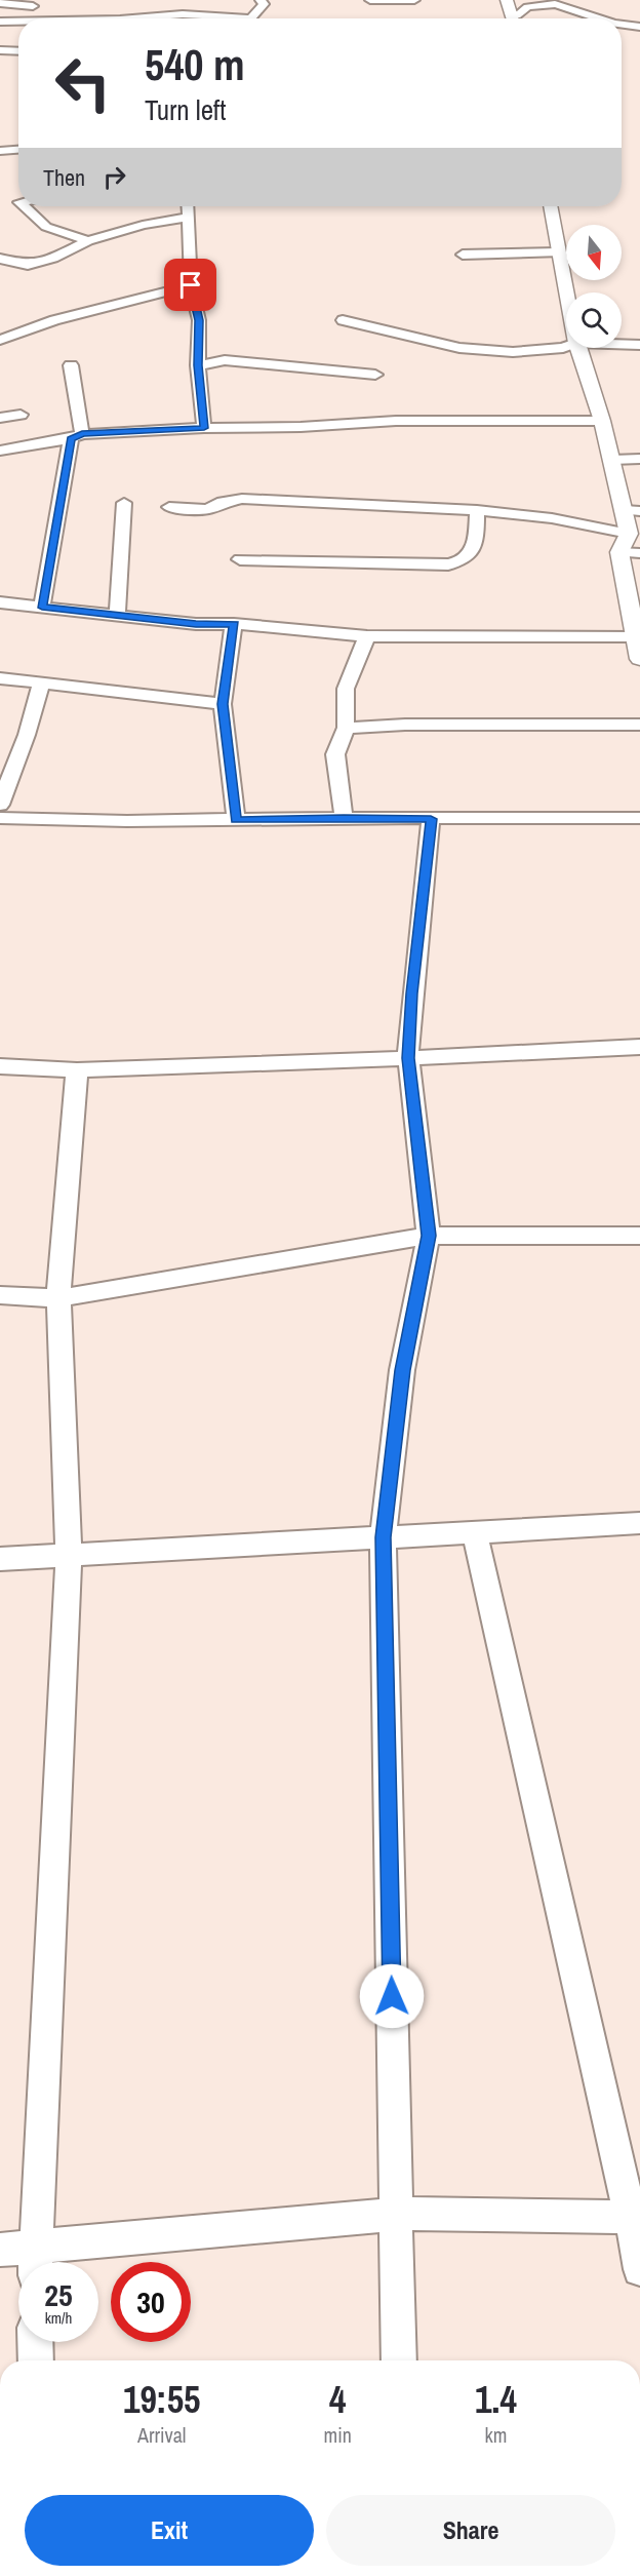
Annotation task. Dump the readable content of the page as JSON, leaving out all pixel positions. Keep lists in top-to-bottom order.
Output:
{
  "north": "bottom",
  "page": {
    "turn": ["540 m", "Turn left"],
    "then": "Then",
    "speed": "25 km/h",
    "limit": "30",
    "eta": [
      "19:55",
      "Arrival",
      "4",
      "min",
      "1.4",
      "km"
    ],
    "buttons": ["Exit", "Share"]
  }
}
